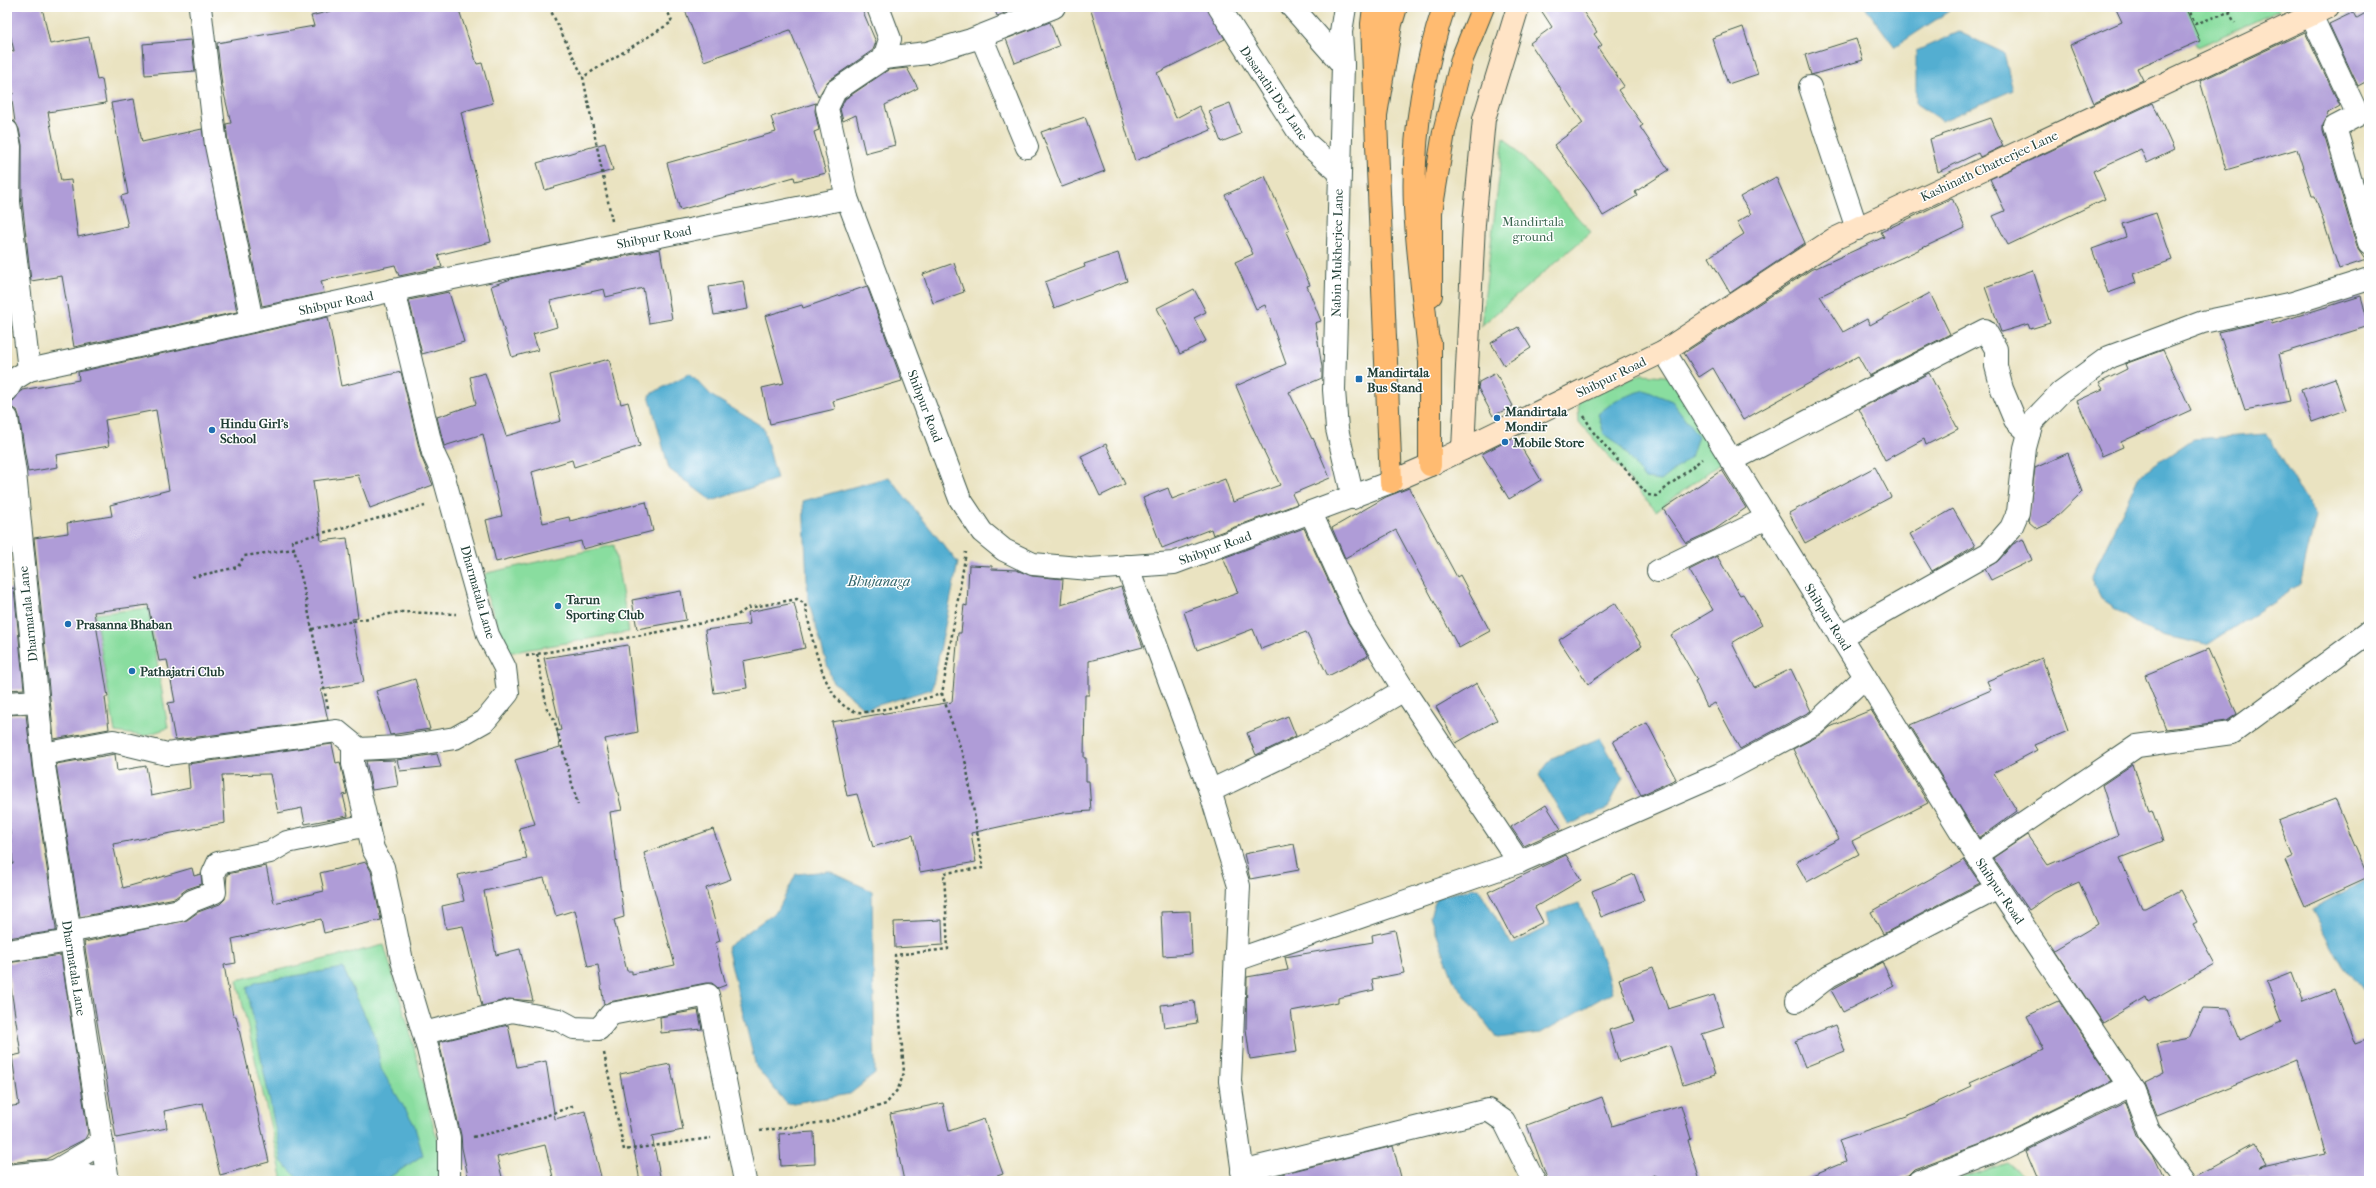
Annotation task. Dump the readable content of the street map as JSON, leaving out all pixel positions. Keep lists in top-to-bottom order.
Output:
{
  "streets": {
    "street": [
      "Dasarathi Dey Lane",
      "Kashinath Chatterjee Lane",
      "Shibpur Road",
      "Nabin Mukherjee Lane",
      "Dharmatala Lane"
    ]
  },
  "crossings": [
    ["Dasarathi Dey Lane", "Nabin Mukherjee Lane"],
    ["Kashinath Chatterjee Lane", "Shibpur Road"],
    ["Shibpur Road", "Nabin Mukherjee Lane"],
    ["Shibpur Road", "Dharmatala Lane"]
  ],
  "water": ["Bhujanaga"],
  "parks": ["Mandirtala ground"],
  "places": {
    "transit": ["Mandirtala Bus Stand"],
    "other": [
      "Mandirtala Mondir",
      "Hindu Girl's School",
      "Mobile Store",
      "Tarun Sporting Club",
      "Prasanna Bhaban",
      "Pathajatri Club"
    ]
  }
}
